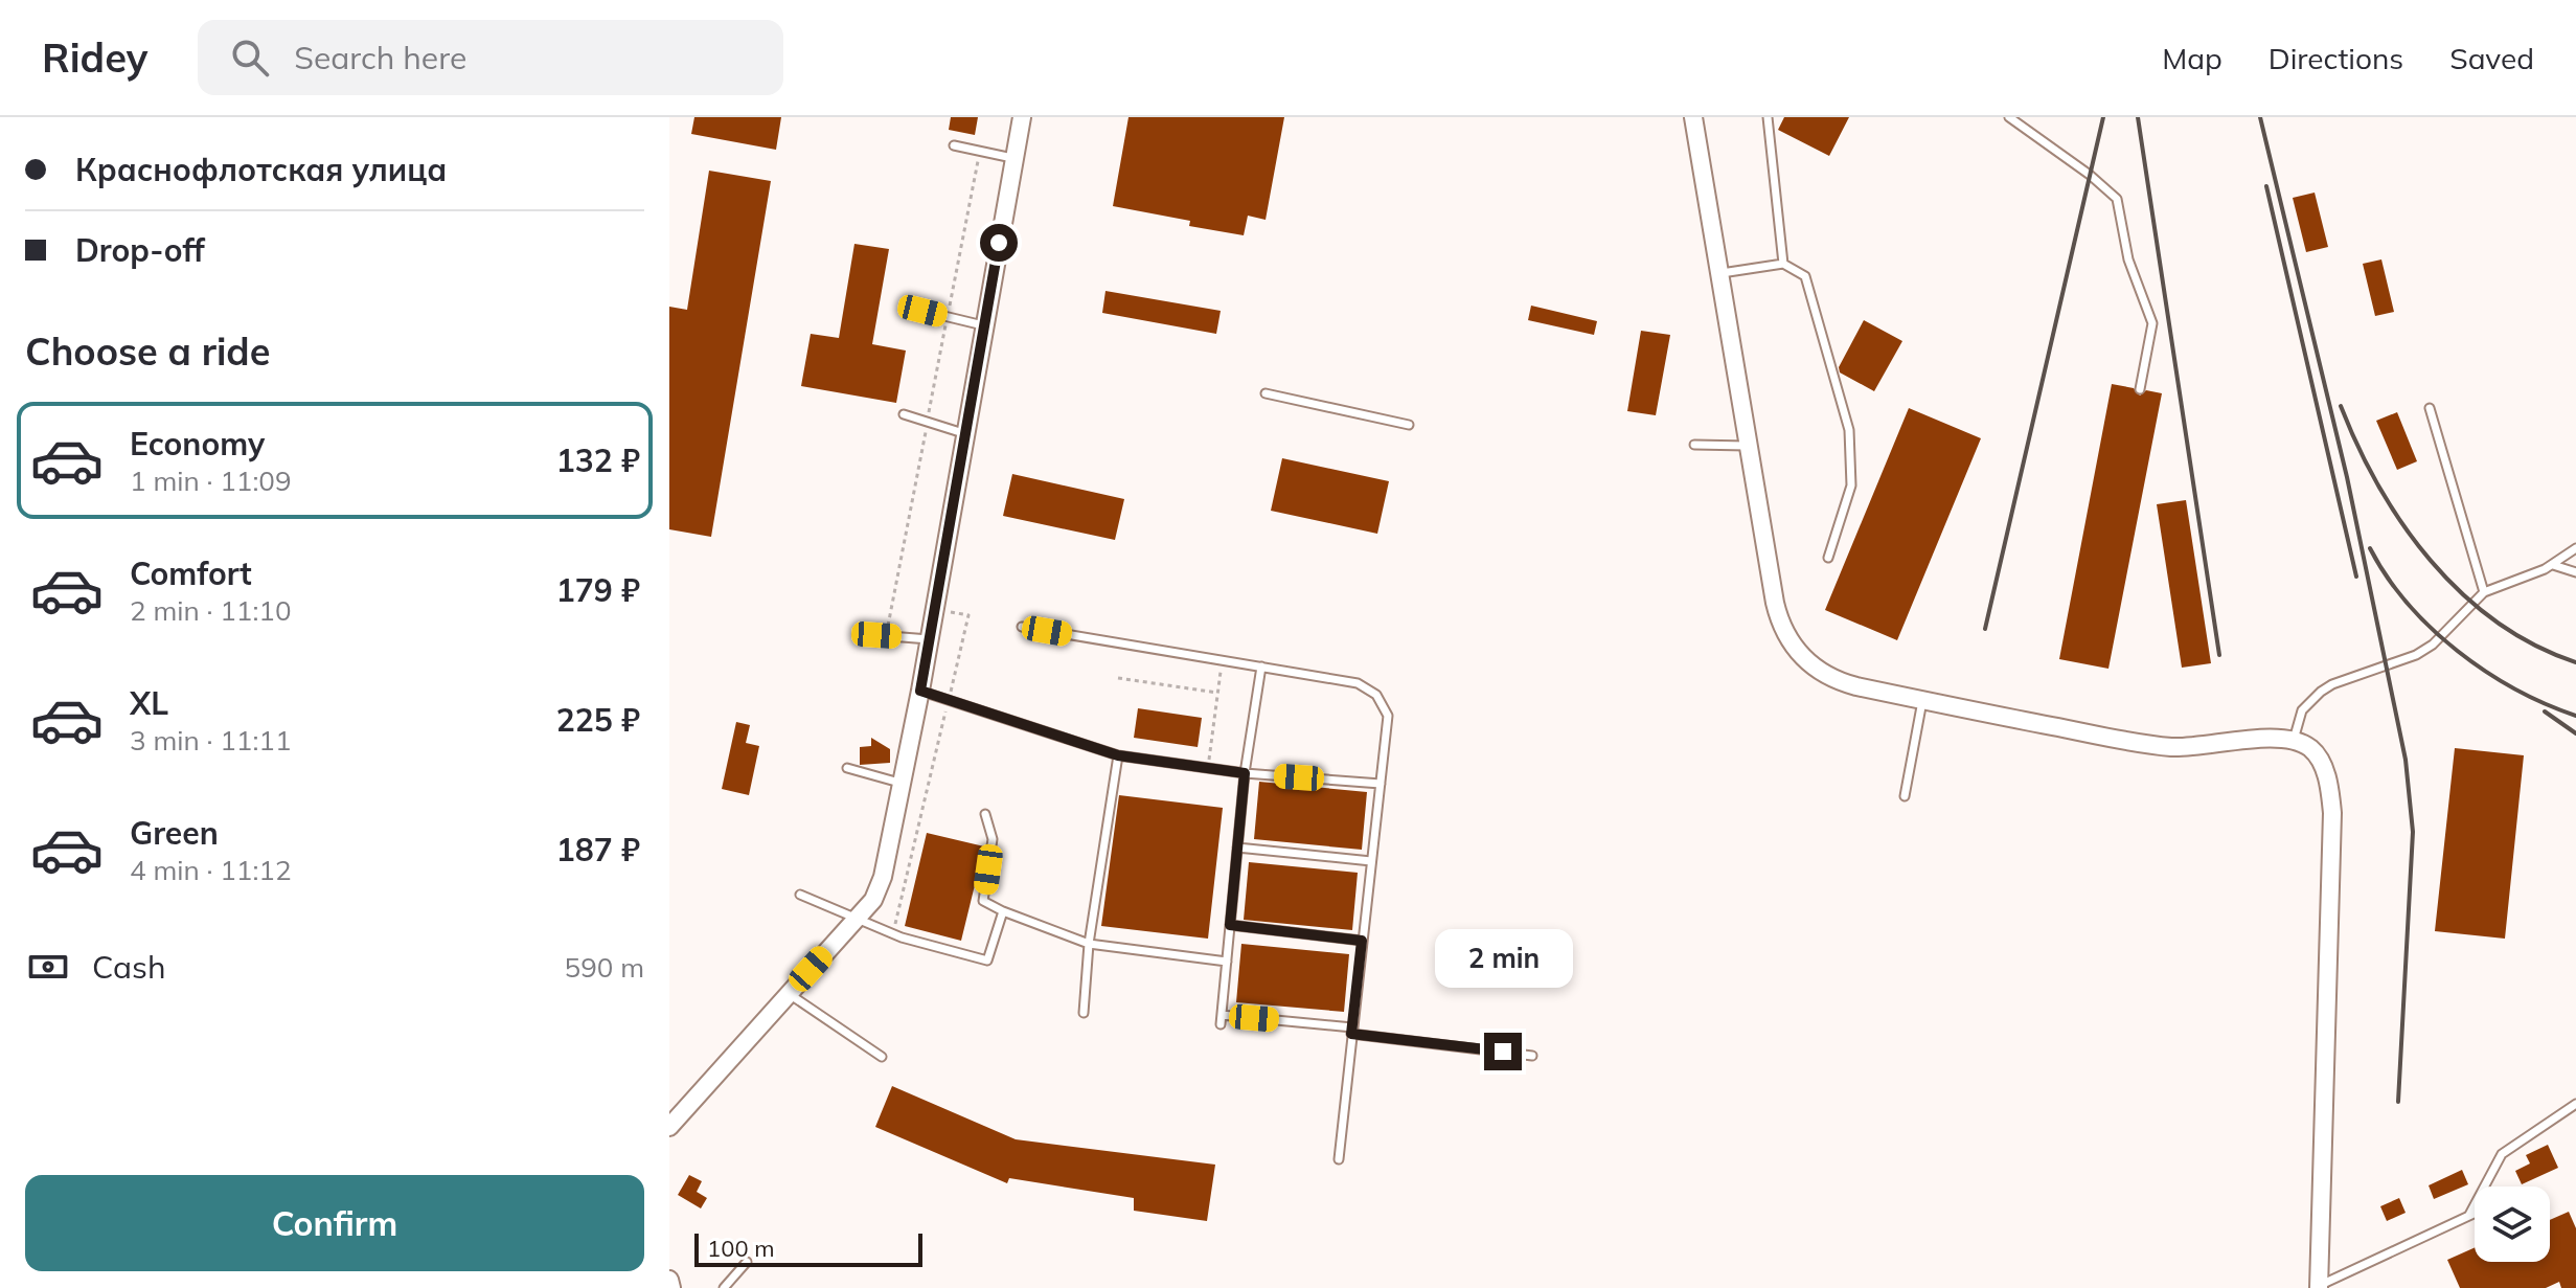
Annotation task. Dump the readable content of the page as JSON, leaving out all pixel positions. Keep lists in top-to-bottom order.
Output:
{
  "scale_bar": "100 m",
  "page": {
    "header": "Ridey",
    "search": "Search here",
    "nav": ["Map", "Directions", "Saved"],
    "banner": ["Краснофлотская улица", "Drop-off"],
    "heading": "Choose a ride",
    "list": [
      {
        "name": "Economy",
        "note": "1 min · 11:09",
        "value": "132 ₽"
      },
      {
        "name": "Comfort",
        "note": "2 min · 11:10",
        "value": "179 ₽"
      },
      {
        "name": "XL",
        "note": "3 min · 11:11",
        "value": "225 ₽"
      },
      {
        "name": "Green",
        "note": "4 min · 11:12",
        "value": "187 ₽"
      }
    ],
    "pay": ["Cash", "590 m"],
    "bubble": "2 min",
    "buttons": "Confirm",
    "scale": "100 m"
  }
}
